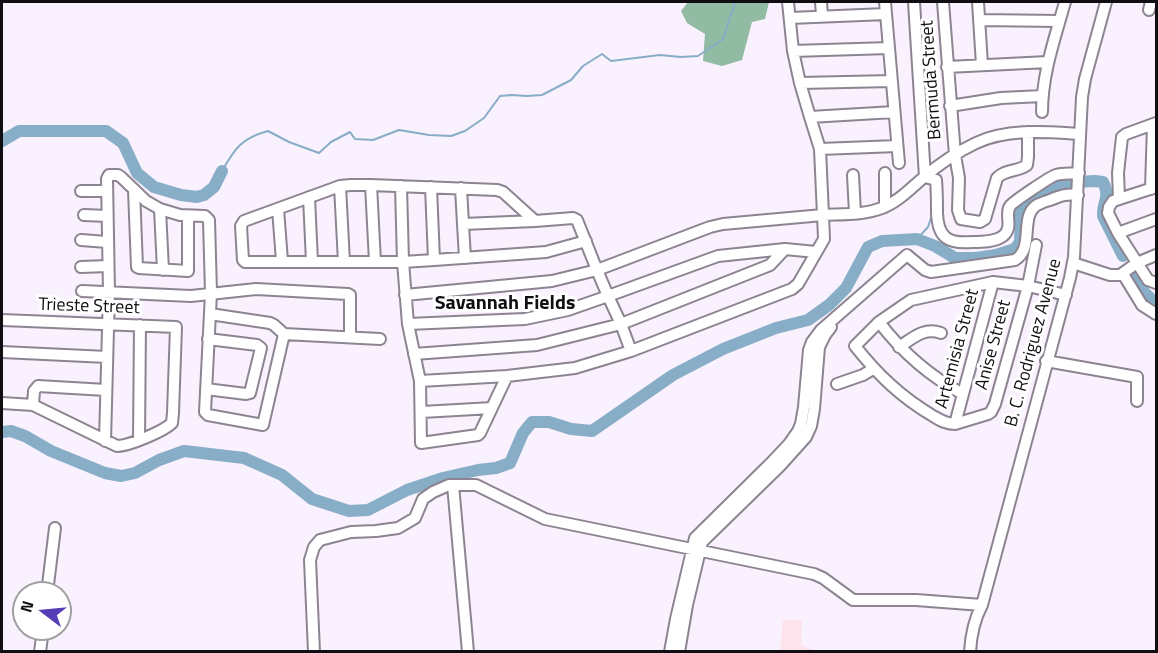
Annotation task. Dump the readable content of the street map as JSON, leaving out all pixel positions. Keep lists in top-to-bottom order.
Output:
{
  "streets": {
    "street": [
      "Bermuda Street",
      "Trieste Street",
      "B. C. Rodriguez Avenue",
      "Anise Street",
      "Artemisia Street"
    ]
  },
  "crossings": [
    ["B. C. Rodriguez Avenue", "Anise Street"],
    ["Anise Street", "Artemisia Street"]
  ],
  "districts": ["Savannah Fields"],
  "north": "left"
}
